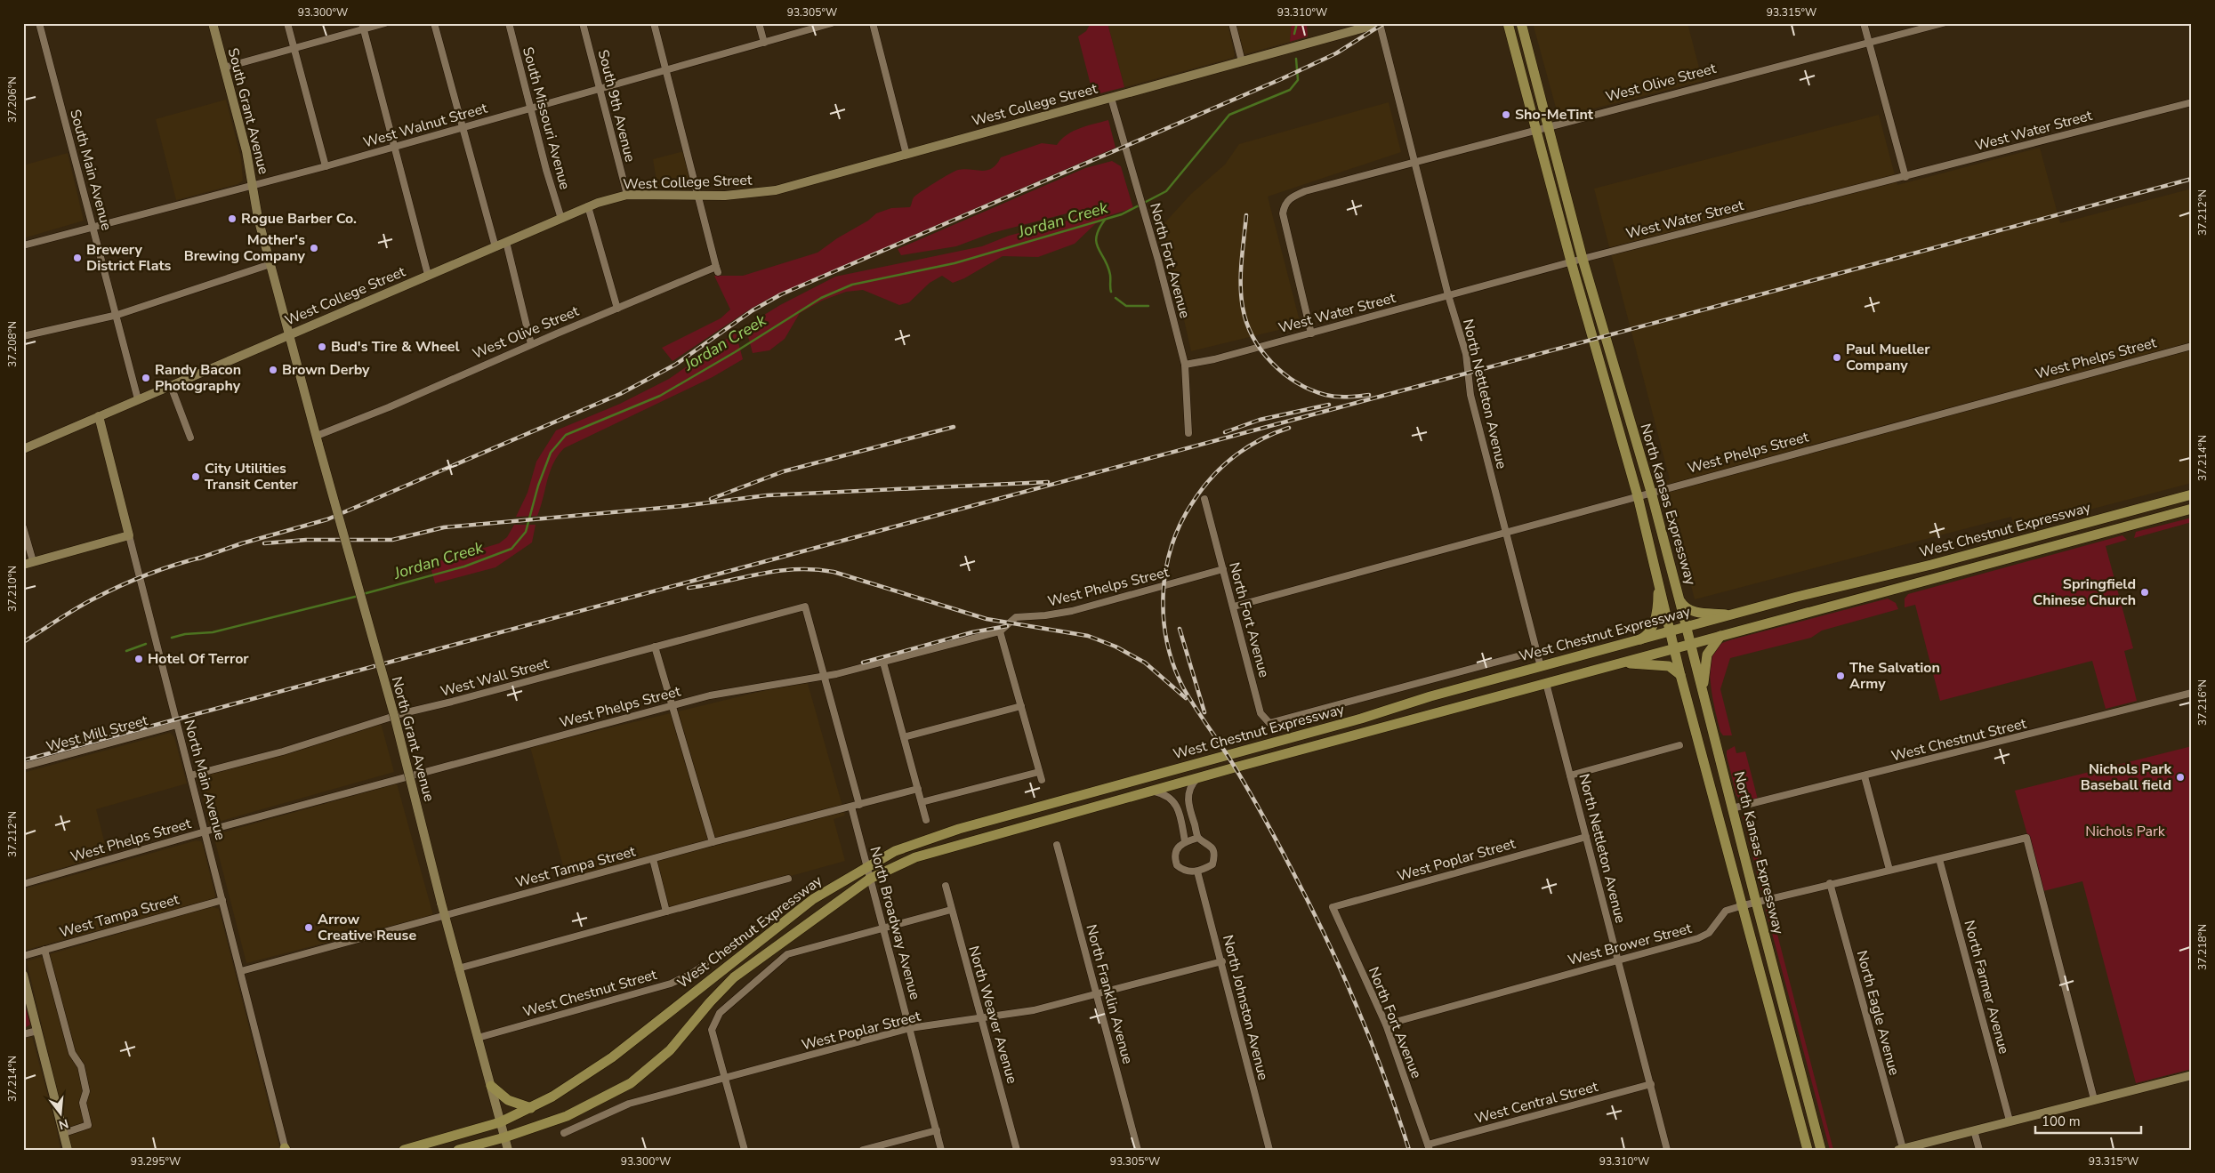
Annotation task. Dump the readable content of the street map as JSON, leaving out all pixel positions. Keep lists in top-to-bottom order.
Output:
{
  "streets": {
    "main road": [
      "West College Street",
      "South Grant Avenue",
      "North Kansas Expressway",
      "West Chestnut Expressway",
      "North Grant Avenue",
      "North Main Avenue"
    ],
    "street": [
      "West Olive Street",
      "South 9th Avenue",
      "South Missouri Avenue",
      "West Walnut Street",
      "West Water Street",
      "South Main Avenue",
      "North Fort Avenue",
      "West Phelps Street",
      "North Nettleton Avenue",
      "West Wall Street",
      "West Mill Street",
      "West Chestnut Street",
      "West Poplar Street",
      "West Tampa Street",
      "North Broadway Avenue",
      "West Brower Street",
      "North Farmer Avenue",
      "North Franklin Avenue",
      "North Johnston Avenue",
      "North Eagle Avenue",
      "North Weaver Avenue",
      "West Central Street"
    ]
  },
  "crossings": [
    ["West Olive Street", "West College Street"],
    ["West Olive Street", "West Water Street"],
    ["West Olive Street", "North Nettleton Avenue"],
    ["West Olive Street", "North Kansas Expressway"],
    ["West Olive Street", "North Grant Avenue"],
    ["West College Street", "South 9th Avenue"],
    ["West College Street", "South Grant Avenue"],
    ["West College Street", "South Missouri Avenue"],
    ["West College Street", "South Main Avenue"],
    ["West College Street", "North Fort Avenue"],
    ["West College Street", "North Nettleton Avenue"],
    ["West College Street", "North Grant Avenue"],
    ["West College Street", "North Main Avenue"],
    ["South 9th Avenue", "West Walnut Street"],
    ["South Grant Avenue", "West Walnut Street"],
    ["South Grant Avenue", "North Grant Avenue"],
    ["South Missouri Avenue", "West Walnut Street"],
    ["West Walnut Street", "South Main Avenue"],
    ["West Water Street", "North Fort Avenue"],
    ["West Water Street", "North Nettleton Avenue"],
    ["West Water Street", "North Kansas Expressway"],
    ["North Fort Avenue", "West Phelps Street"],
    ["North Fort Avenue", "North Nettleton Avenue"],
    ["North Fort Avenue", "West Poplar Street"],
    ["North Fort Avenue", "West Brower Street"],
    ["North Fort Avenue", "West Central Street"],
    ["West Phelps Street", "North Nettleton Avenue"],
    ["West Phelps Street", "North Kansas Expressway"],
    ["West Phelps Street", "West Wall Street"],
    ["West Phelps Street", "North Main Avenue"],
    ["North Nettleton Avenue", "West Chestnut Expressway"],
    ["North Nettleton Avenue", "West Poplar Street"],
    ["North Nettleton Avenue", "West Brower Street"],
    ["North Nettleton Avenue", "West Central Street"],
    ["North Kansas Expressway", "West Chestnut Expressway"],
    ["North Kansas Expressway", "West Chestnut Street"],
    ["North Kansas Expressway", "West Brower Street"],
    ["West Chestnut Expressway", "North Grant Avenue"],
    ["West Chestnut Expressway", "North Broadway Avenue"],
    ["West Wall Street", "North Main Avenue"],
    ["West Mill Street", "North Main Avenue"],
    ["North Grant Avenue", "West Chestnut Street"],
    ["North Grant Avenue", "West Tampa Street"],
    ["North Main Avenue", "West Tampa Street"],
    ["West Poplar Street", "North Broadway Avenue"],
    ["West Poplar Street", "North Franklin Avenue"],
    ["West Poplar Street", "North Johnston Avenue"],
    ["West Poplar Street", "North Weaver Avenue"],
    ["West Tampa Street", "North Broadway Avenue"],
    ["West Brower Street", "North Farmer Avenue"],
    ["West Brower Street", "North Eagle Avenue"]
  ],
  "water": ["Jordan Creek"],
  "parks": ["Nichols Park"],
  "places": [
    "Sho-MeTint",
    "Rogue Barber Co.",
    "Mother's Brewing Company",
    "Brewery District Flats",
    "Bud's Tire & Wheel",
    "Paul Mueller Company",
    "Brown Derby",
    "Randy Bacon Photography",
    "City Utilities Transit Center",
    "Springfield Chinese Church",
    "Hotel Of Terror",
    "The Salvation Army",
    "Nichols Park Baseball field",
    "Arrow Creative Reuse"
  ],
  "scale_bar": "100 m",
  "north": "bottom",
  "coordinates": [
    "93.300°W",
    "93.305°W",
    "93.310°W",
    "93.315°W",
    "37.206°N",
    "37.212°N",
    "37.208°N",
    "37.214°N",
    "37.210°N",
    "37.216°N",
    "37.218°N",
    "93.295°W"
  ]
}
